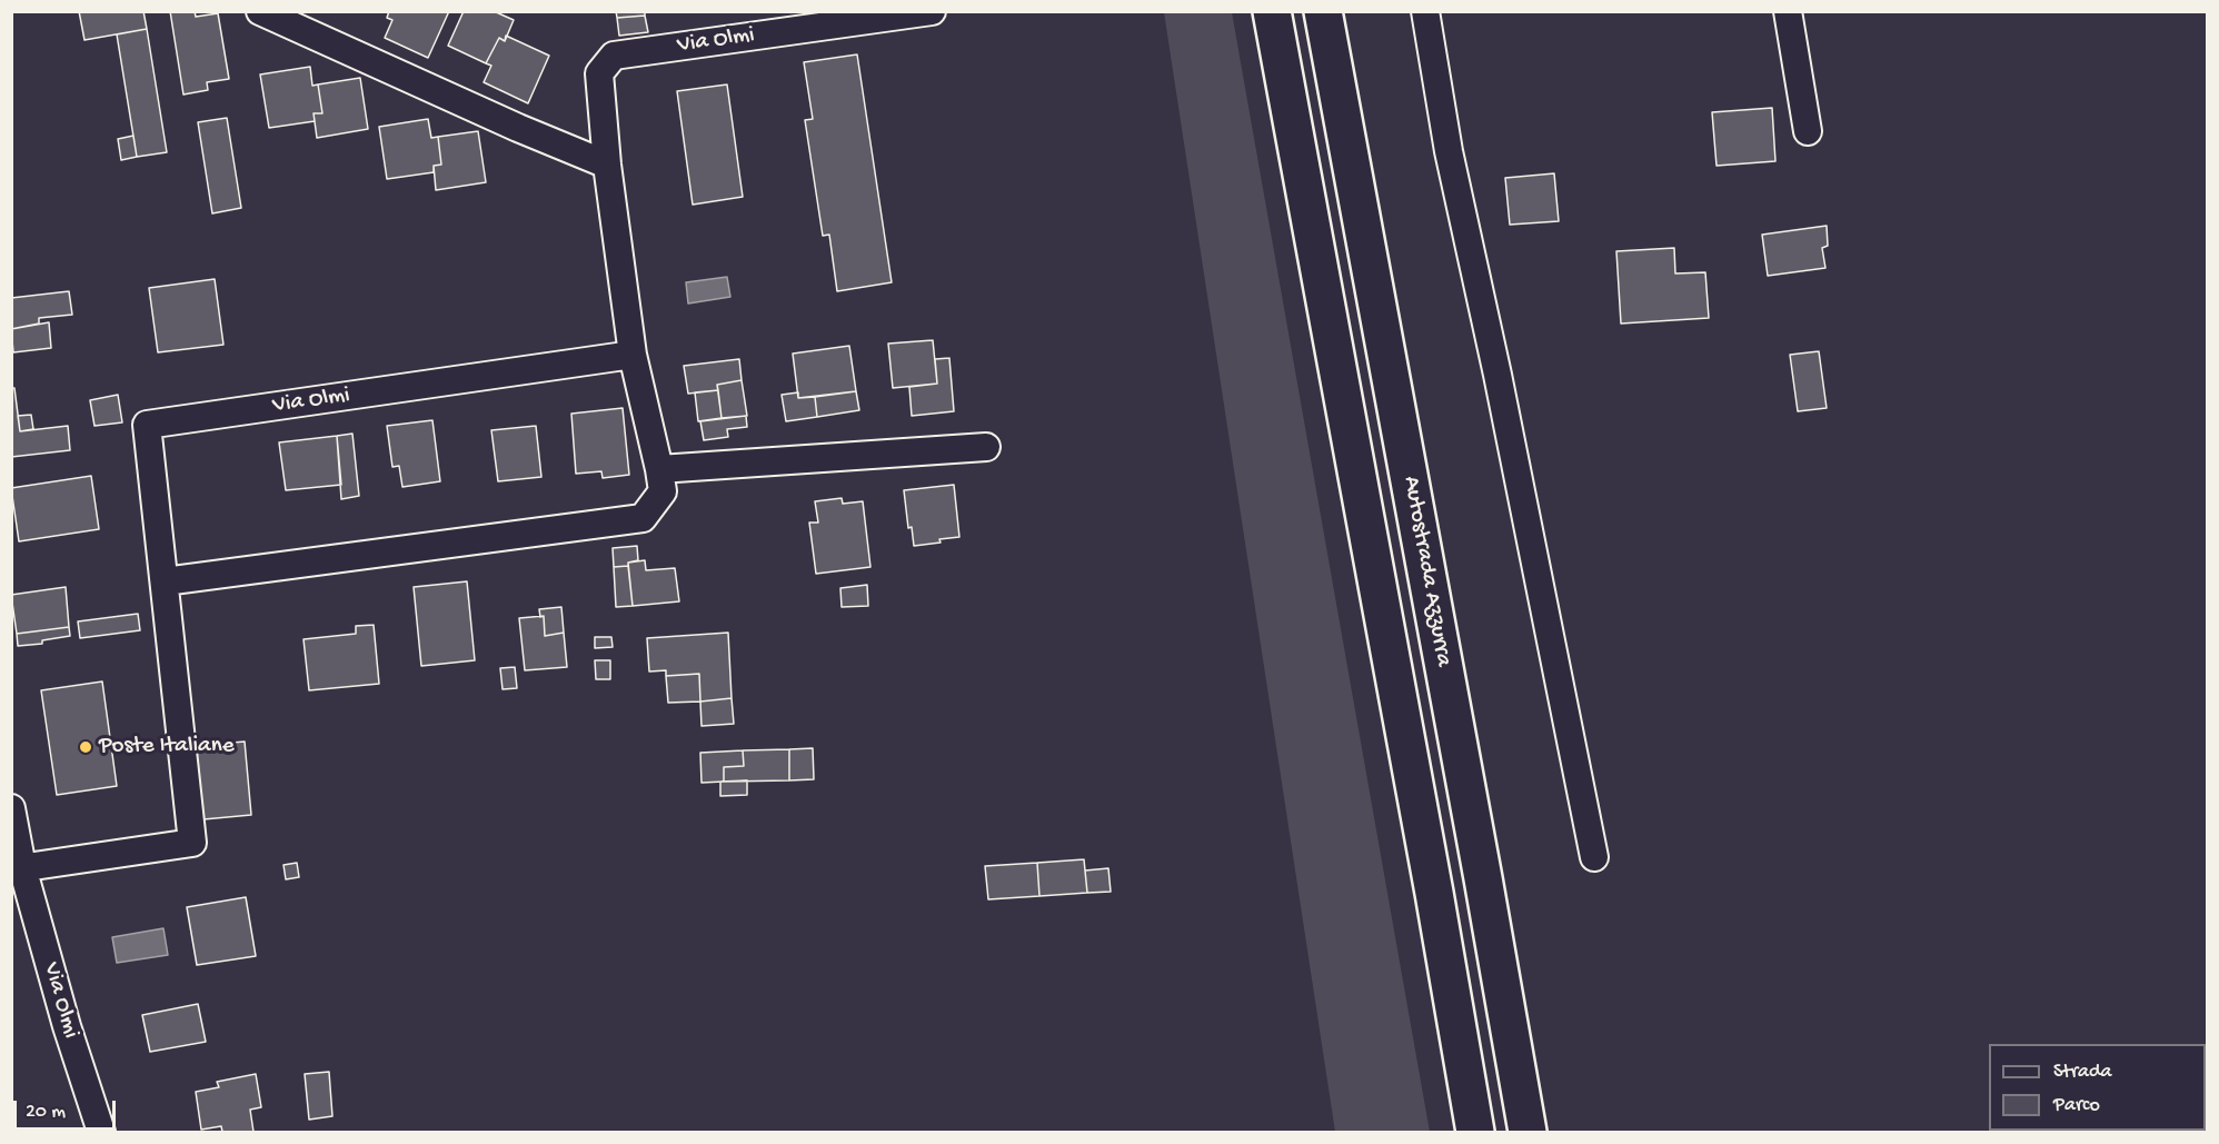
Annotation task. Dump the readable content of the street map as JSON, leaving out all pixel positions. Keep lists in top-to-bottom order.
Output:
{
  "streets": {
    "highway": ["Autostrada Azzurra"],
    "street": ["Via Olmi"]
  },
  "places": ["Poste Italiane"],
  "legend": ["Strada", "Parco"],
  "scale_bar": "20 m"
}
